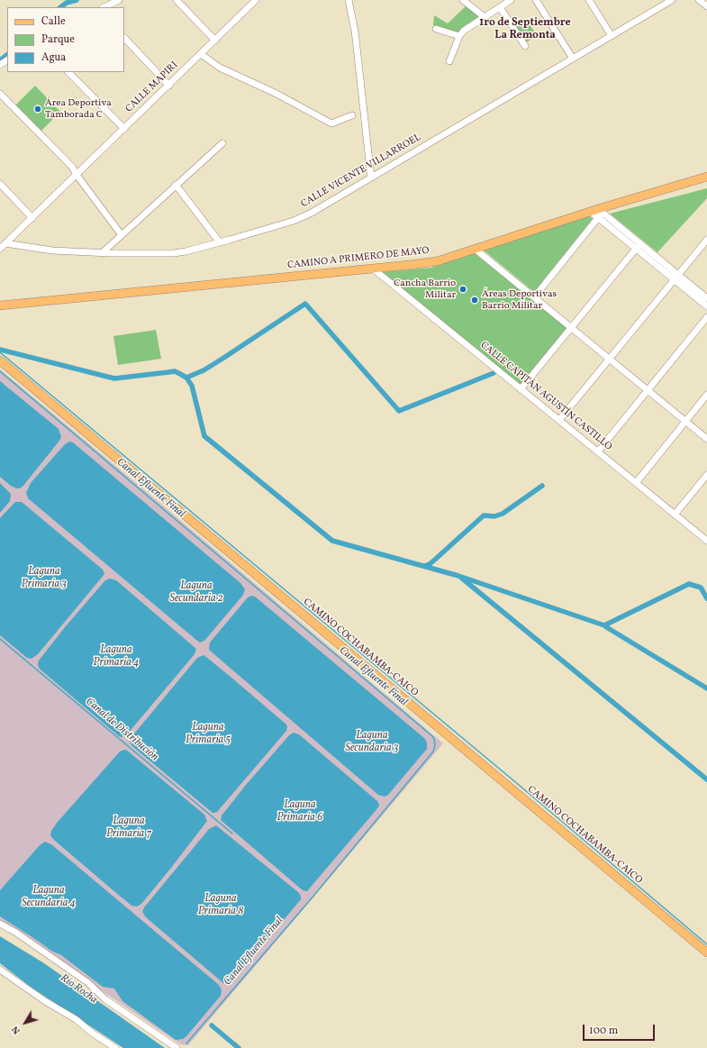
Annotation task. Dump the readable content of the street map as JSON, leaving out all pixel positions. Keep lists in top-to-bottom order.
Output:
{
  "streets": {
    "main road": ["CAMINO A PRIMERO DE MAYO", "CAMINO COCHABAMBA-CAICO"],
    "street": ["CALLE MAPIRI", "CALLE VICENTE VILLARROEL", "CALLE CAPITÁN AGUSTÍN CASTILLO"]
  },
  "crossings": [
    ["CALLE MAPIRI", "CALLE VICENTE VILLARROEL"],
    ["CAMINO A PRIMERO DE MAYO", "CALLE CAPITÁN AGUSTÍN CASTILLO"]
  ],
  "districts": ["1ro de Septiembre La Remonta"],
  "water": [
    "Canal Efluente Final",
    "Laguna Primaria 3",
    "Laguna Secundaria 2",
    "Laguna Primaria 4",
    "Laguna Primaria 5",
    "Canal de Distribución",
    "Laguna Secundaria 3",
    "Laguna Primaria 6",
    "Laguna Primaria 7",
    "Laguna Secundaria 4",
    "Laguna Primaria 8",
    "Río Rocha"
  ],
  "places": ["Área Deportiva Tamborada C", "Cancha Barrio Militar", "Áreas Deportivas Barrio Militar"],
  "legend": ["Calle", "Parque", "Agua"],
  "scale_bar": "100 m",
  "north": "bottom left"
}
